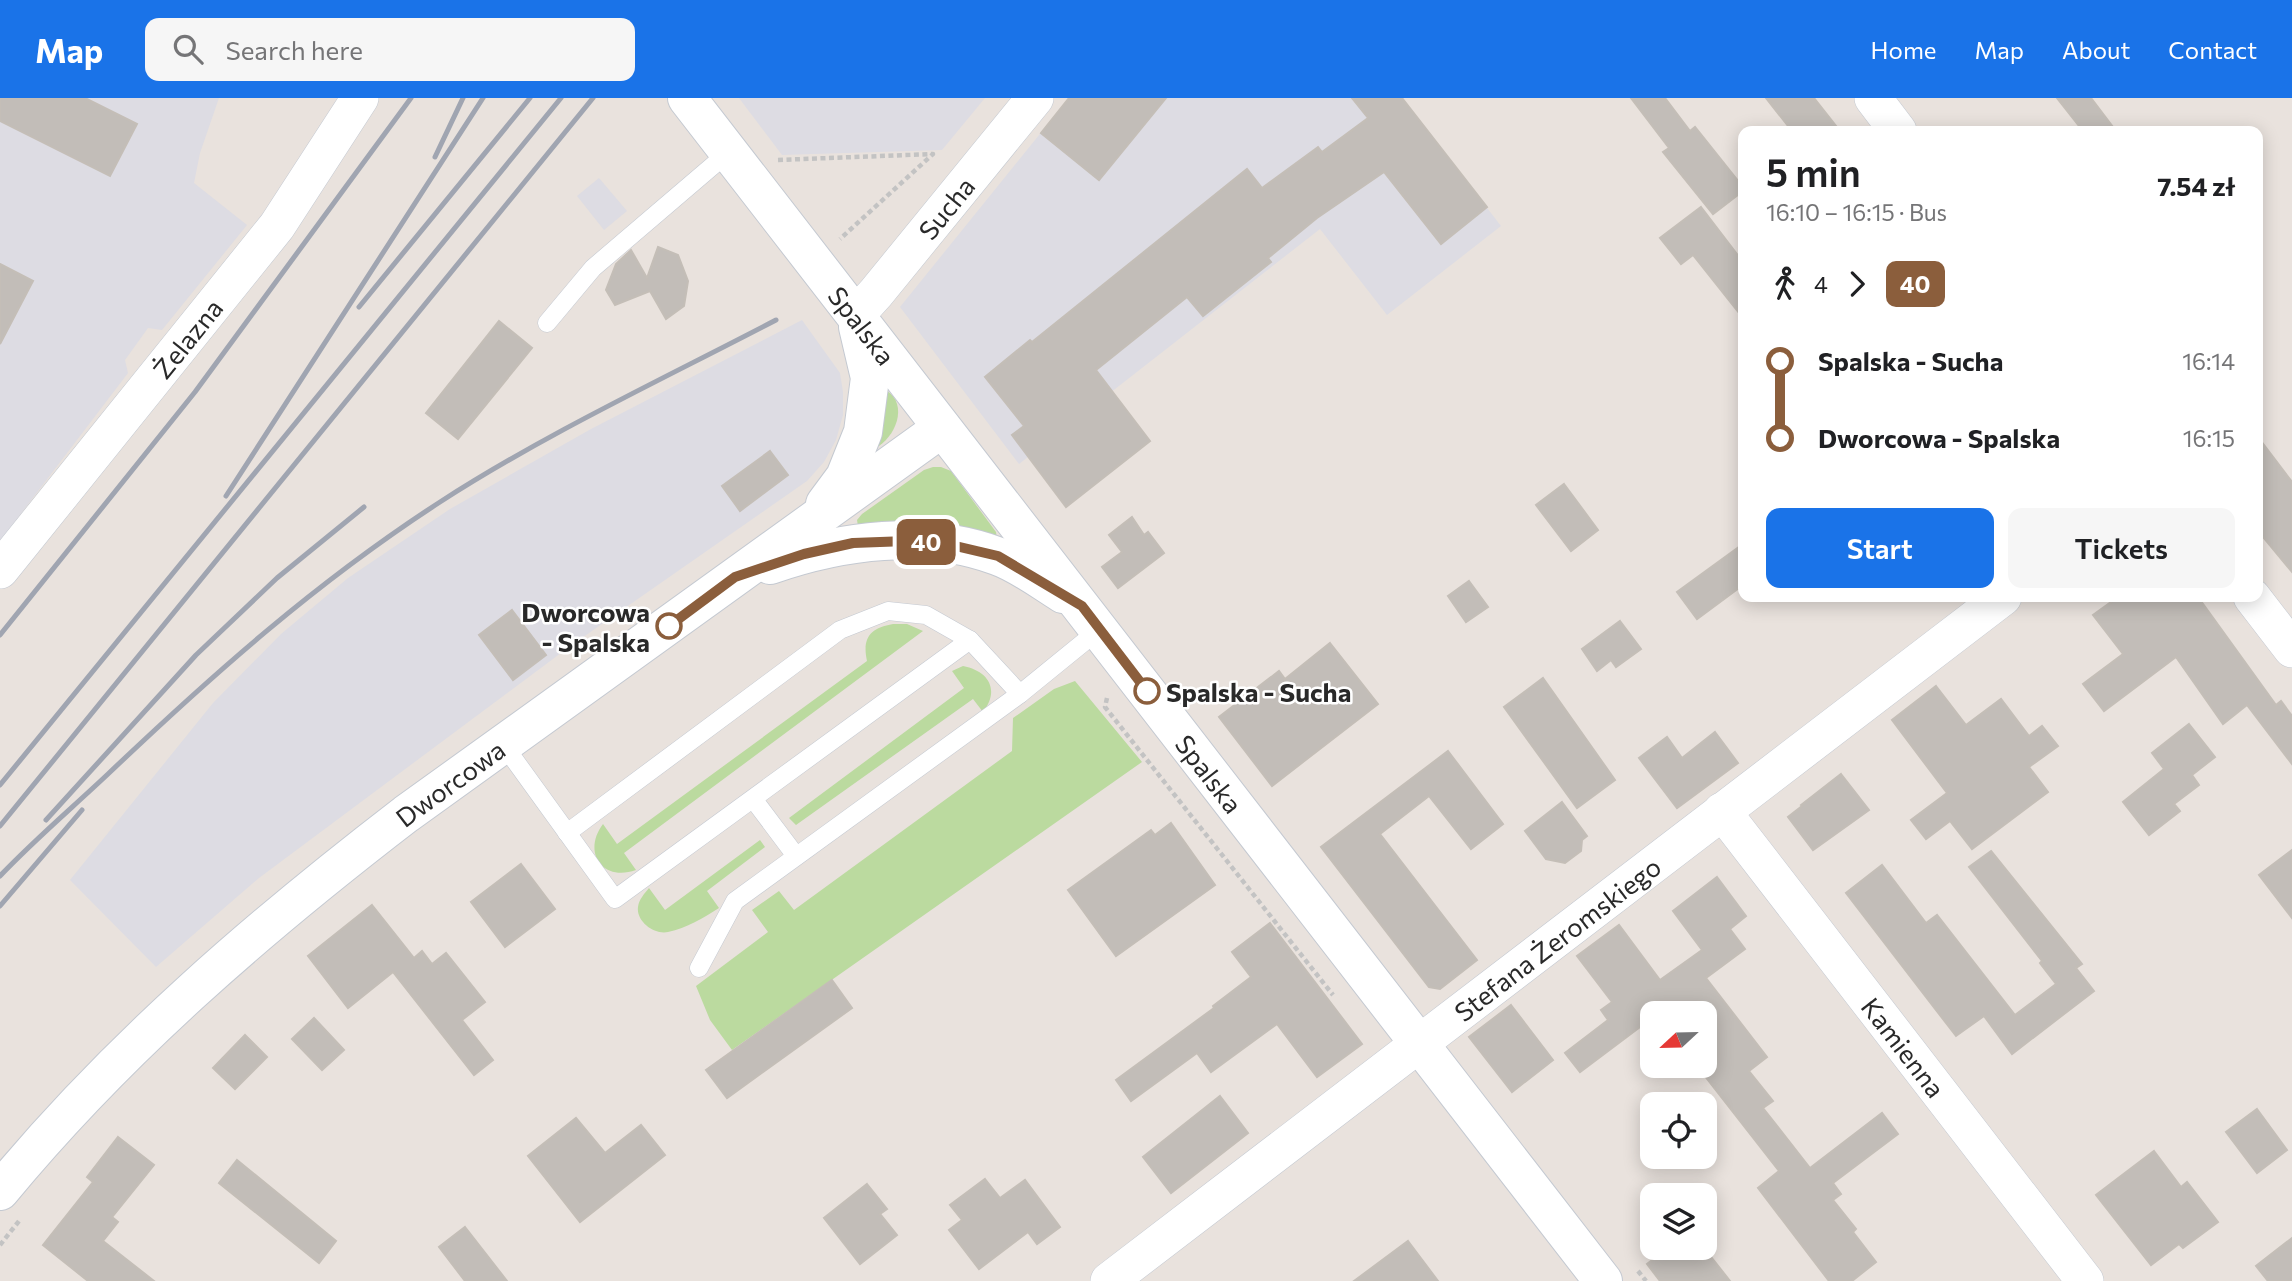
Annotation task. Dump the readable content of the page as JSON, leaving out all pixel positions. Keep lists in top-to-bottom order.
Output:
{
  "streets": {
    "street": [
      "Sucha",
      "Spalska",
      "Żelazna",
      "Dworcowa",
      "Stefana Żeromskiego",
      "Kamienna"
    ]
  },
  "crossings": [
    ["Sucha", "Spalska"],
    ["Spalska", "Dworcowa"],
    ["Spalska", "Stefana Żeromskiego"],
    ["Stefana Żeromskiego", "Kamienna"]
  ],
  "places": ["Dworcowa - Spalska", "Spalska - Sucha"],
  "lines": ["bus line 40"],
  "north": "left",
  "page": {
    "header": "Map",
    "search": "Search here",
    "nav": [
      "Home",
      "Map",
      "About",
      "Contact"
    ],
    "on_map": "40",
    "heading": ["5 min", "16:10 – 16:15 · Bus", "7.54 zł"],
    "legs": ["4", "40"],
    "list": [
      {
        "name": "Spalska - Sucha",
        "value": "16:14"
      },
      {
        "name": "Dworcowa - Spalska",
        "value": "16:15"
      }
    ],
    "buttons": ["Start", "Tickets"]
  }
}
